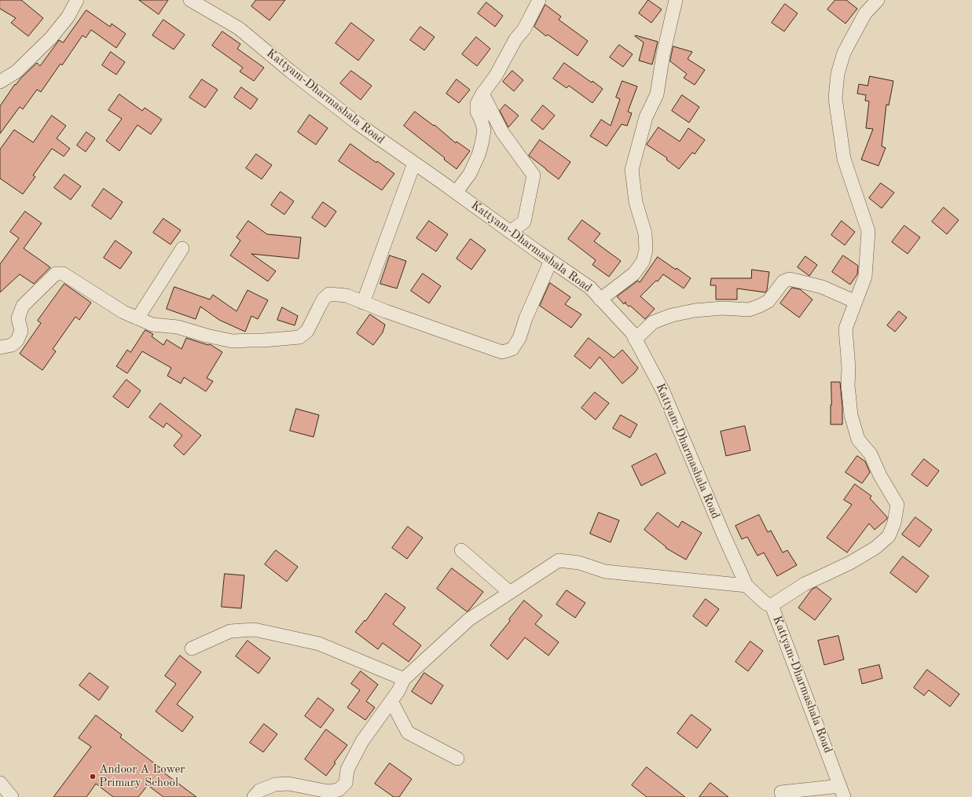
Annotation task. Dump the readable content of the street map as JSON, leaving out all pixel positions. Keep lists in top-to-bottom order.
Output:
{
  "streets": {
    "street": ["Kattyam-Dharmashala Road"]
  },
  "places": ["Andoor A Lower Primary School"]
}
